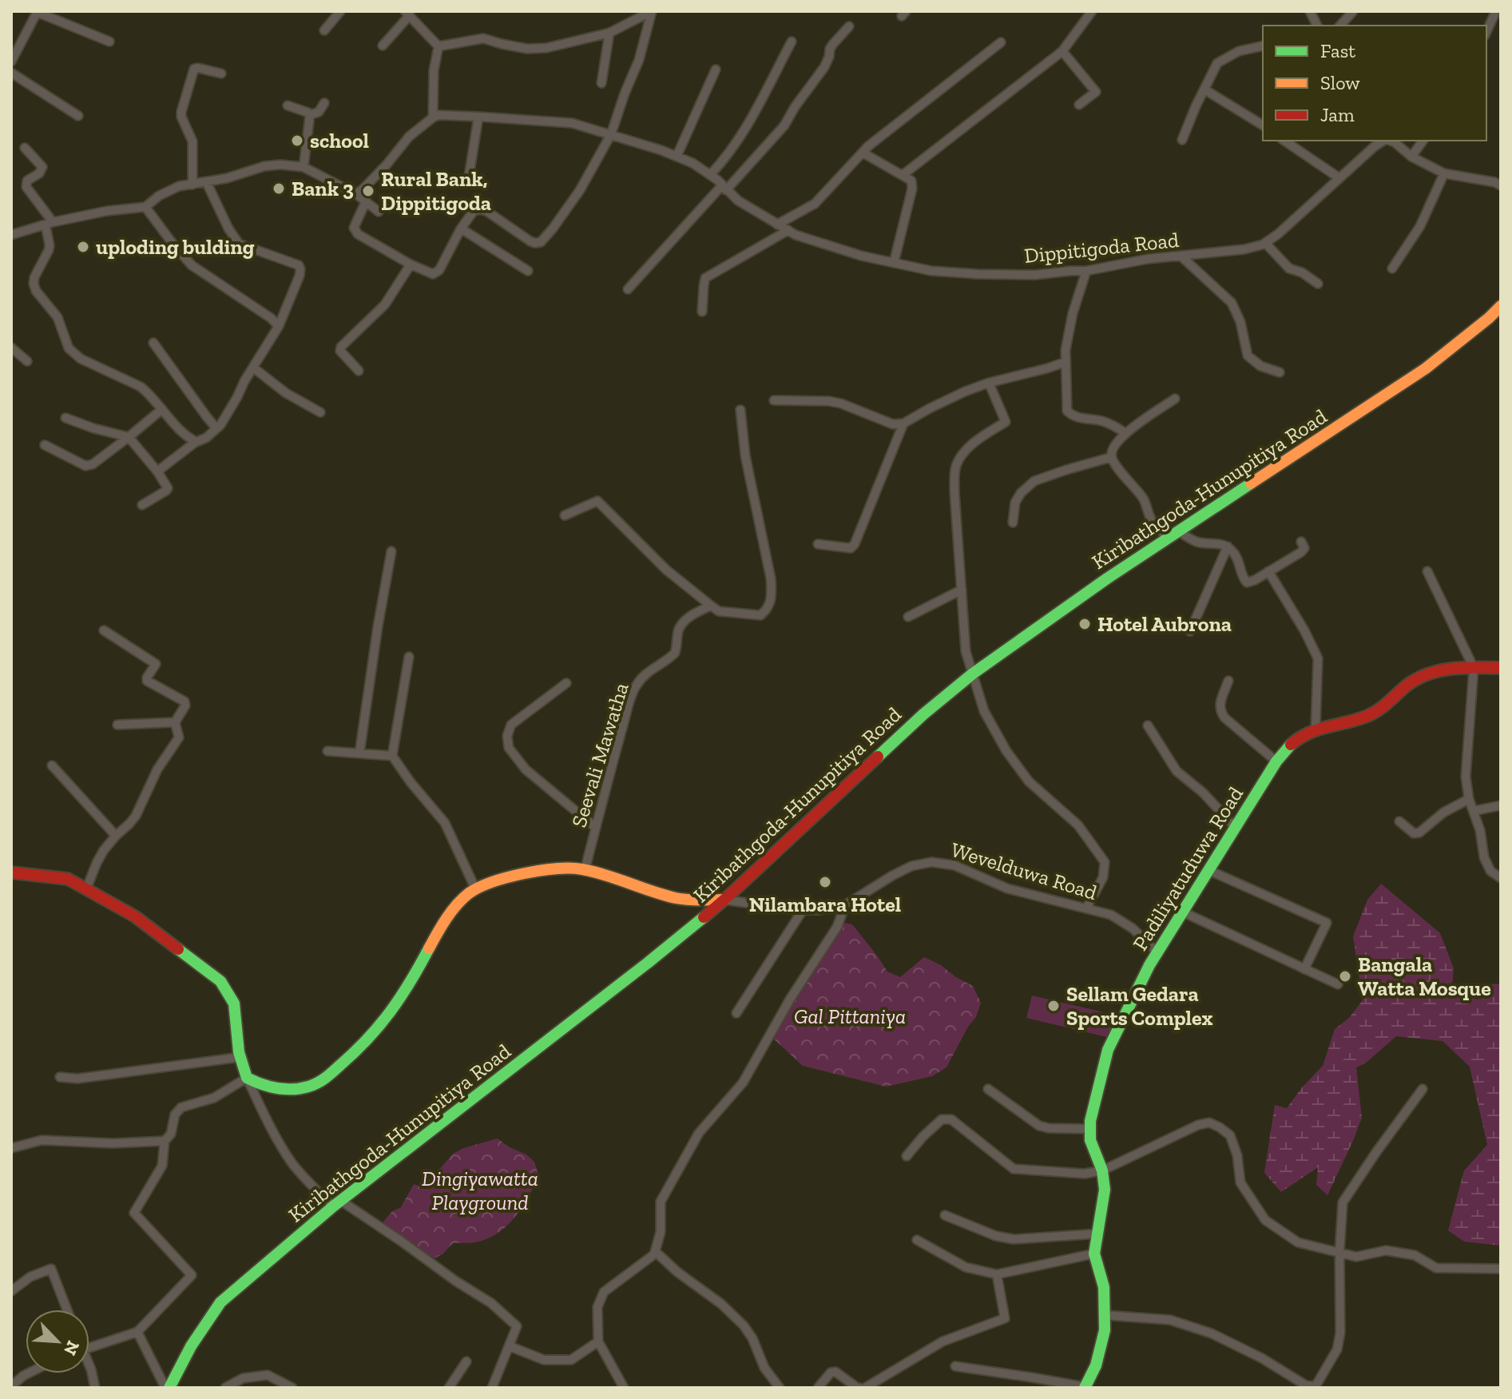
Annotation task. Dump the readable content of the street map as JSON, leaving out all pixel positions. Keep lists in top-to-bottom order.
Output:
{
  "streets": {
    "street": [
      "Dippitigoda Road",
      "Kiribathgoda-Hunupitiya Road",
      "Seevali Mawatha",
      "Padiliyatuduwa Road",
      "Wevelduwa Road"
    ]
  },
  "crossings": [
    ["Kiribathgoda-Hunupitiya Road", "Wevelduwa Road"],
    ["Padiliyatuduwa Road", "Wevelduwa Road"]
  ],
  "parks": ["Gal Pittaniya", "Dingiyawatta Playground"],
  "places": [
    "school",
    "Bank 3",
    "Rural Bank, Dippitigoda",
    "uploding bulding",
    "Hotel Aubrona",
    "Nilambara Hotel",
    "Bangala Watta Mosque",
    "Sellam Gedara Sports Complex"
  ],
  "legend": ["Fast", "Slow", "Jam"],
  "north": "bottom right"
}
